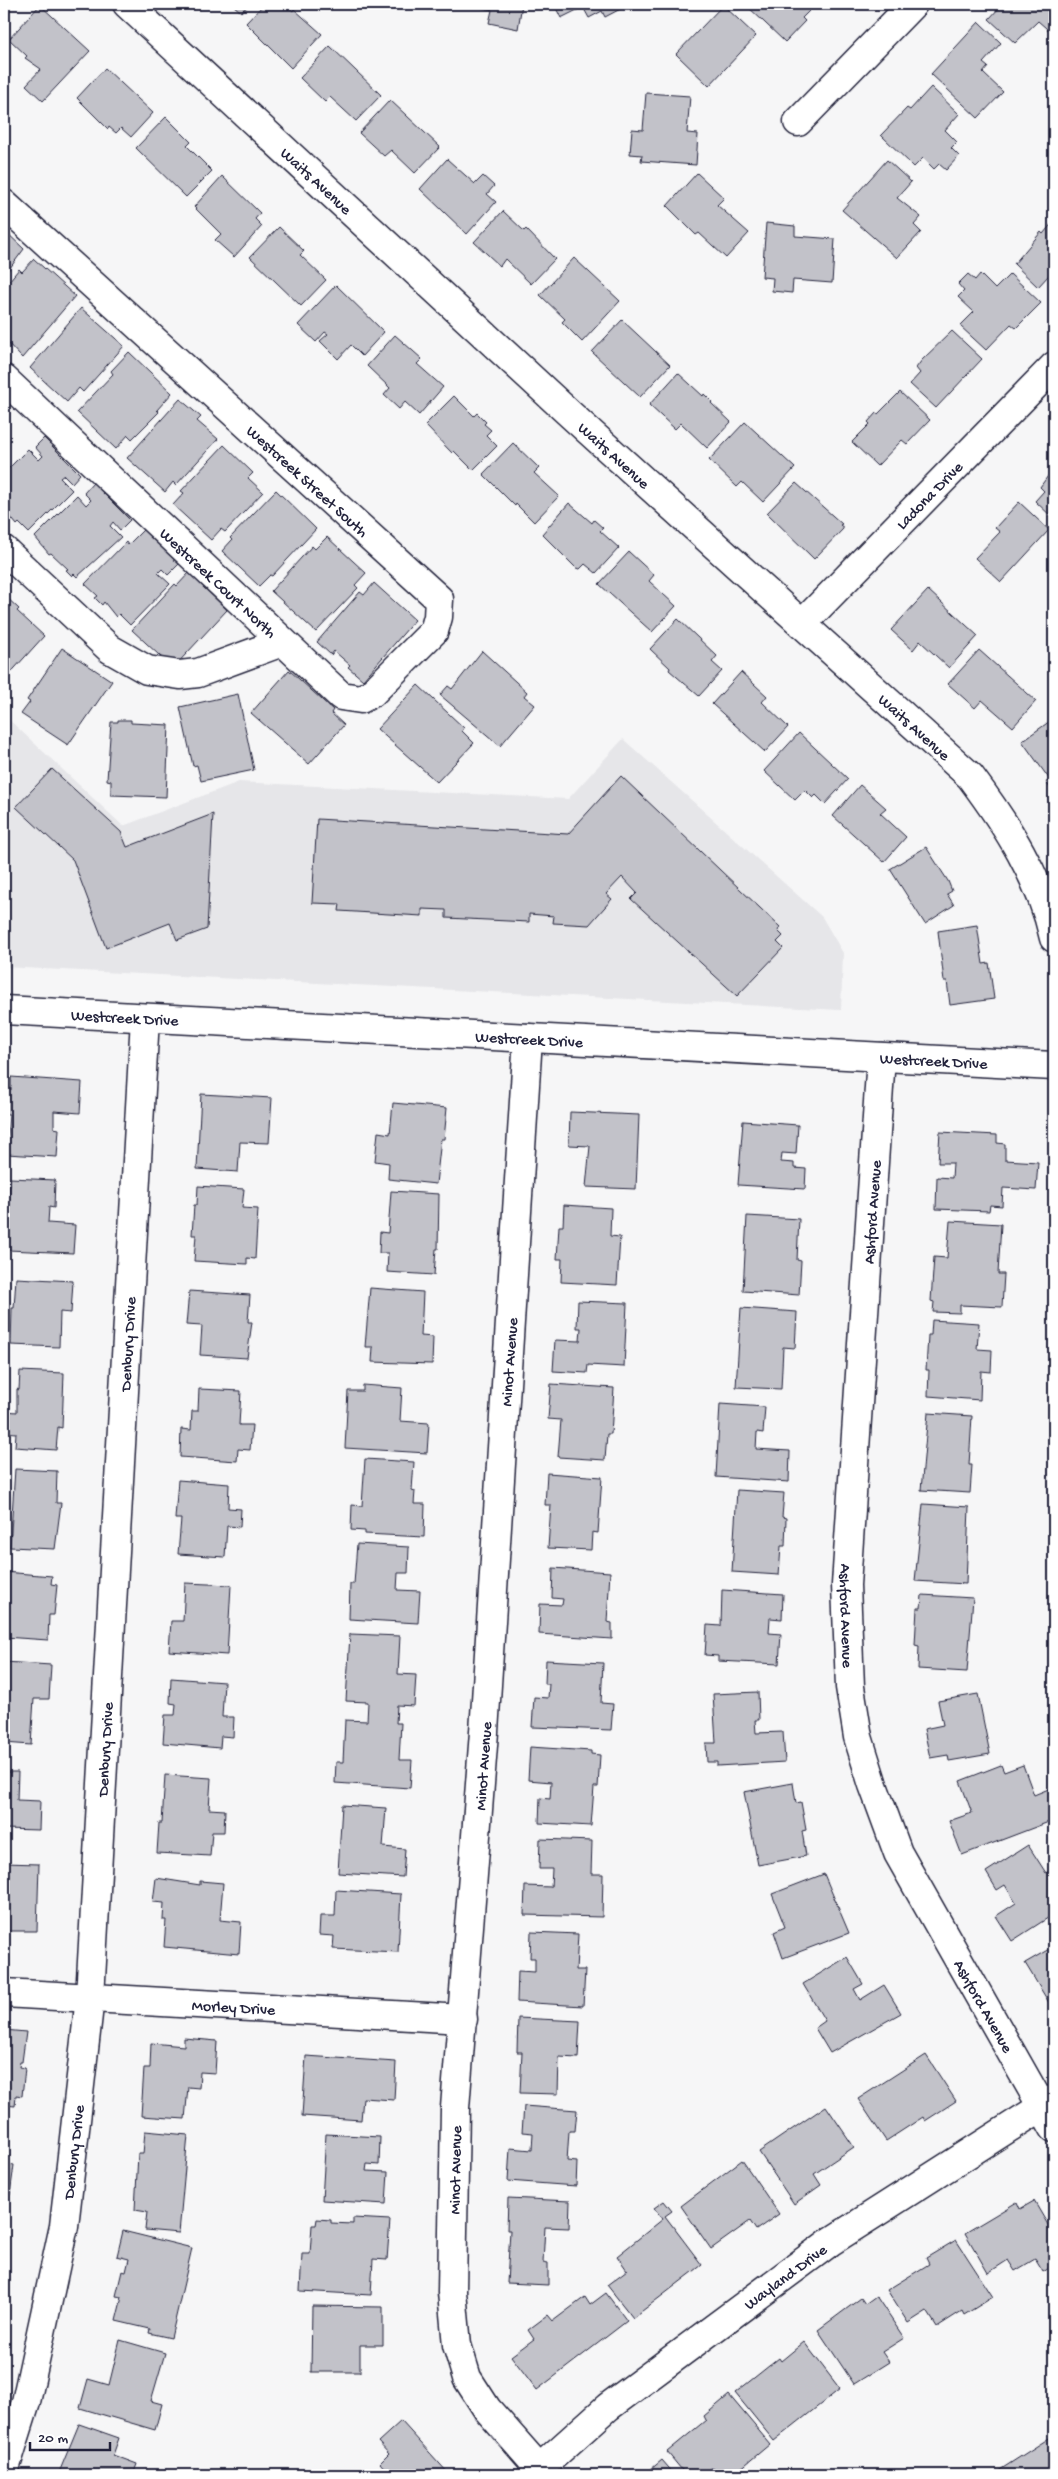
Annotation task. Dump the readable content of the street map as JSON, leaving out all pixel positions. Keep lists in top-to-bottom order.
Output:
{
  "streets": {
    "street": [
      "Waits Avenue",
      "Westcreek Street South",
      "Ladona Drive",
      "Westcreek Court North",
      "Westcreek Drive",
      "Ashford Avenue",
      "Denbury Drive",
      "Minot Avenue",
      "Morley Drive",
      "Wayland Drive"
    ]
  },
  "crossings": [
    ["Waits Avenue", "Ladona Drive"],
    ["Westcreek Street South", "Westcreek Court North"],
    ["Westcreek Drive", "Ashford Avenue"],
    ["Westcreek Drive", "Denbury Drive"],
    ["Westcreek Drive", "Minot Avenue"],
    ["Ashford Avenue", "Wayland Drive"],
    ["Denbury Drive", "Morley Drive"],
    ["Minot Avenue", "Morley Drive"],
    ["Minot Avenue", "Wayland Drive"]
  ],
  "scale_bar": "20 m"
}
